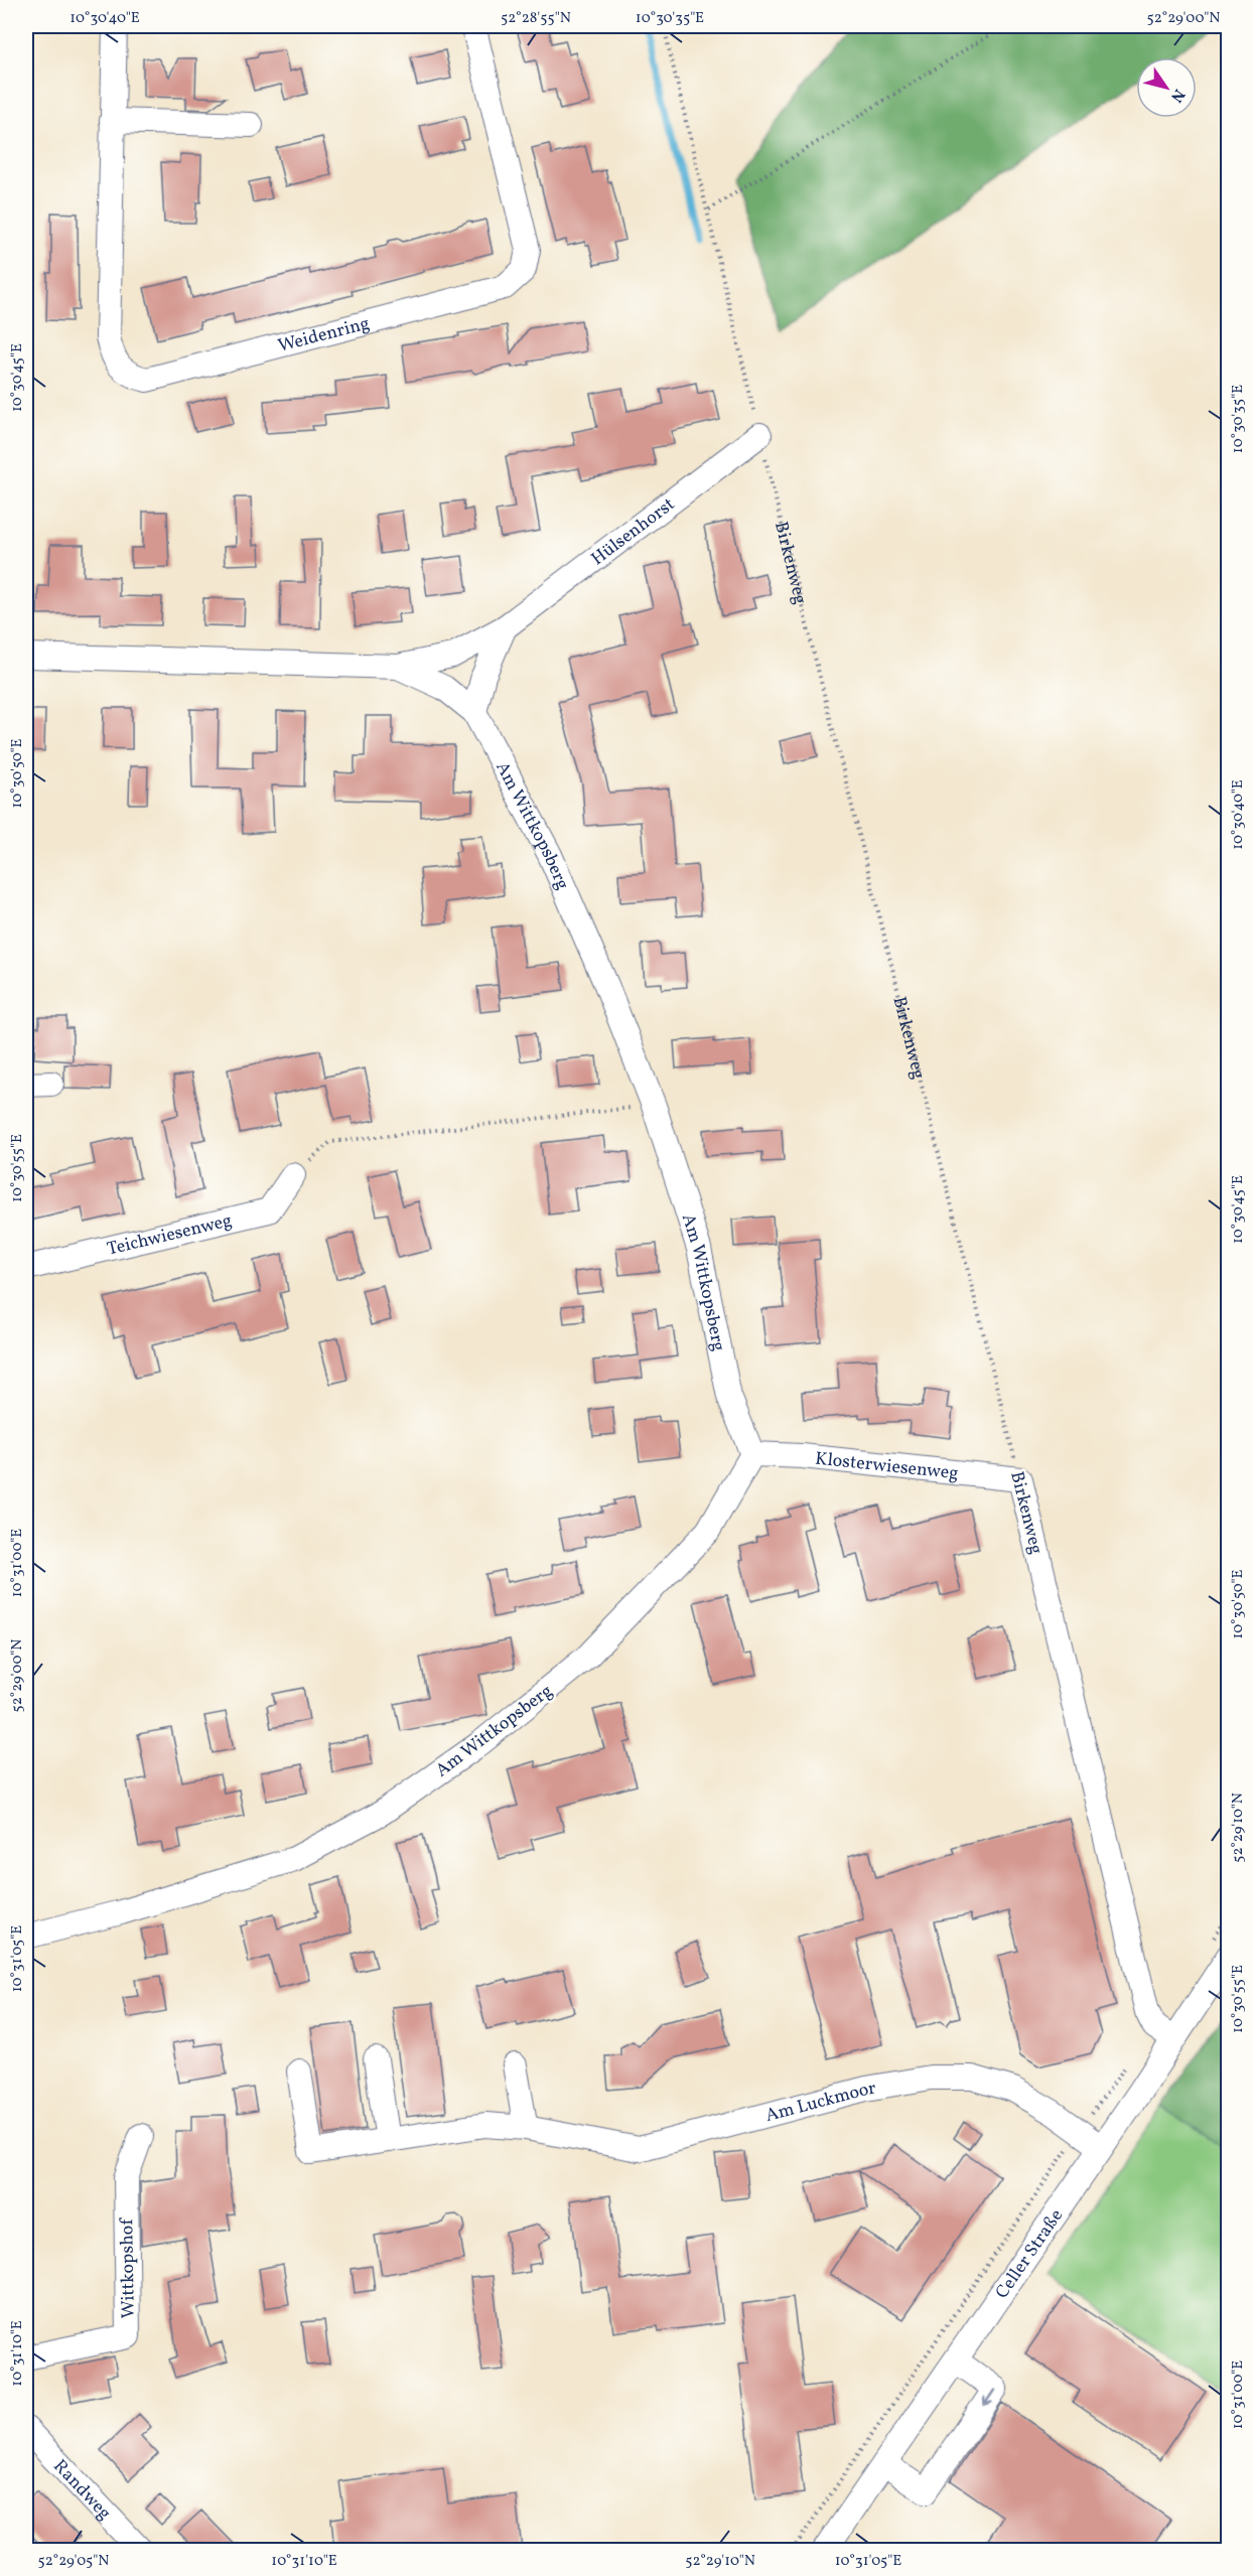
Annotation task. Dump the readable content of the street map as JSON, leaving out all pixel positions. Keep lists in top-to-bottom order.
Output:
{
  "streets": {
    "street": [
      "Weidenring",
      "Hülsenhorst",
      "Birkenweg",
      "Am Wittkopsberg",
      "Teichwiesenweg",
      "Klosterwiesenweg",
      "Am Luckmoor",
      "Celler Straße",
      "Wittkopshof",
      "Randweg"
    ]
  },
  "crossings": [
    ["Hülsenhorst", "Birkenweg"],
    ["Hülsenhorst", "Am Wittkopsberg"],
    ["Birkenweg", "Klosterwiesenweg"],
    ["Birkenweg", "Celler Straße"],
    ["Am Wittkopsberg", "Klosterwiesenweg"],
    ["Am Luckmoor", "Celler Straße"]
  ],
  "north": "bottom right",
  "coordinates": [
    "10°30'40\"E",
    "52°28'55\"N",
    "10°30'35\"E",
    "52°29'00\"N",
    "10°30'45\"E",
    "10°30'50\"E",
    "10°30'55\"E",
    "10°31'00\"E",
    "52°29'10\"N",
    "10°31'05\"E",
    "10°31'10\"E",
    "52°29'05\"N"
  ]
}
